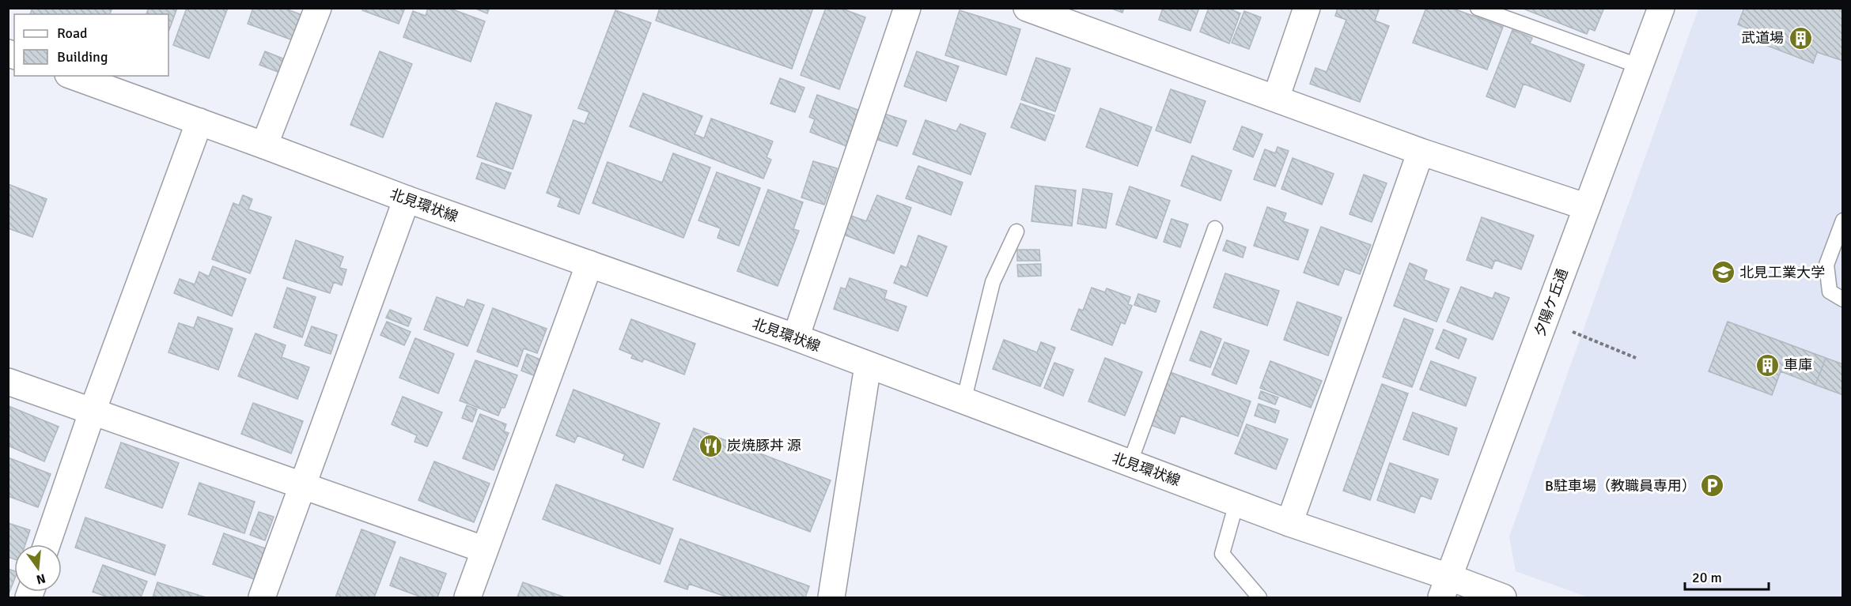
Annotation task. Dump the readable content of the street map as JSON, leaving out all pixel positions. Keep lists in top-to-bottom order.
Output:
{
  "streets": {
    "street": ["北見環状線", "夕陽ケ丘通"]
  },
  "crossings": [
    ["北見環状線", "夕陽ケ丘通"]
  ],
  "places": {
    "building": ["武道場", "車庫"],
    "school or university": ["北見工業大学"],
    "restaurant": ["炭焼豚丼 源"],
    "parking": ["B駐車場（教職員専用）"]
  },
  "legend": ["Road", "Building"],
  "scale_bar": "20 m",
  "north": "bottom"
}
